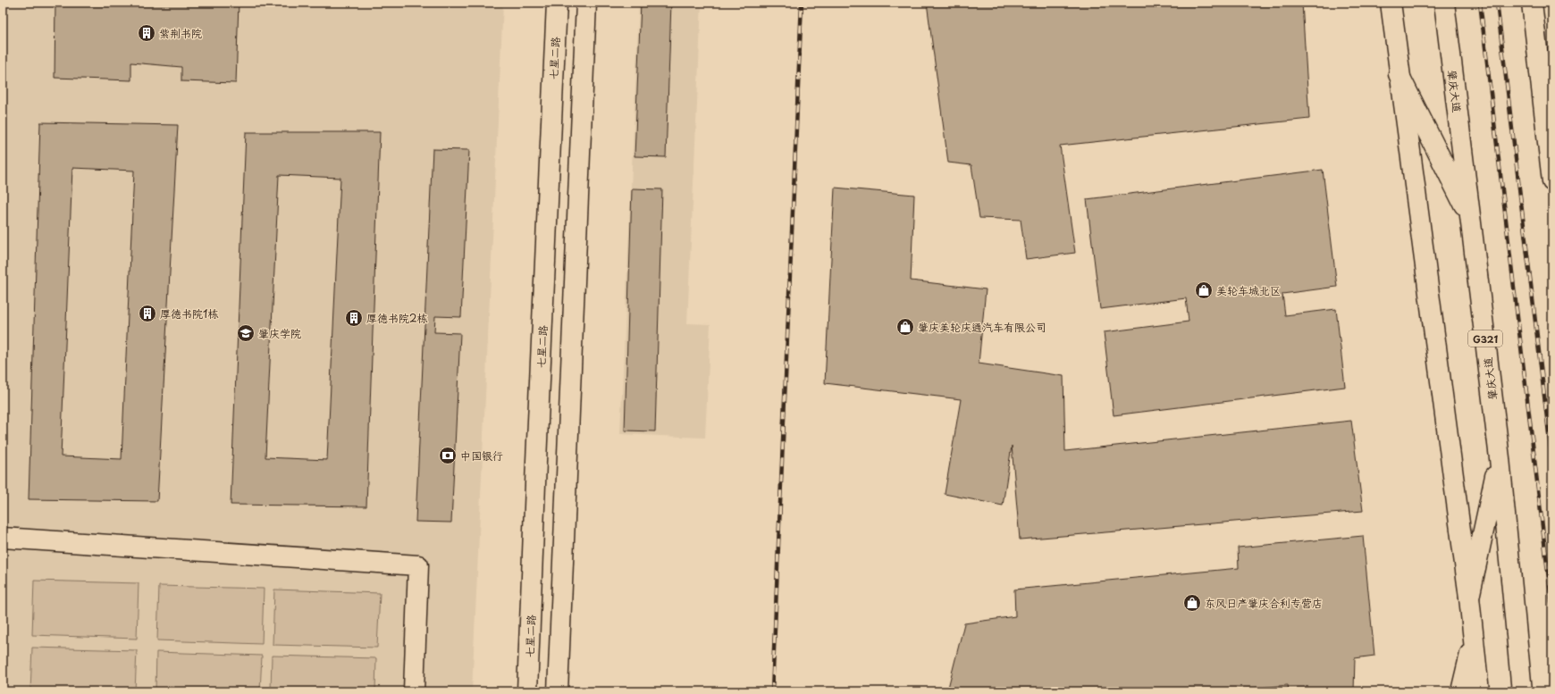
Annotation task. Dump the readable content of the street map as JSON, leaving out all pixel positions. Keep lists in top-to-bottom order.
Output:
{
  "streets": {
    "main road": ["七星二路", "肇庆大道", "G321"]
  },
  "places": {
    "building": ["紫荆书院", "厚德书院1栋", "厚德书院2栋"],
    "shop": ["美轮车城北区", "肇庆美轮庆通汽车有限公司", "东风日产肇庆合利专营店"],
    "school or university": ["肇庆学院"],
    "bank": ["中国银行"]
  }
}
